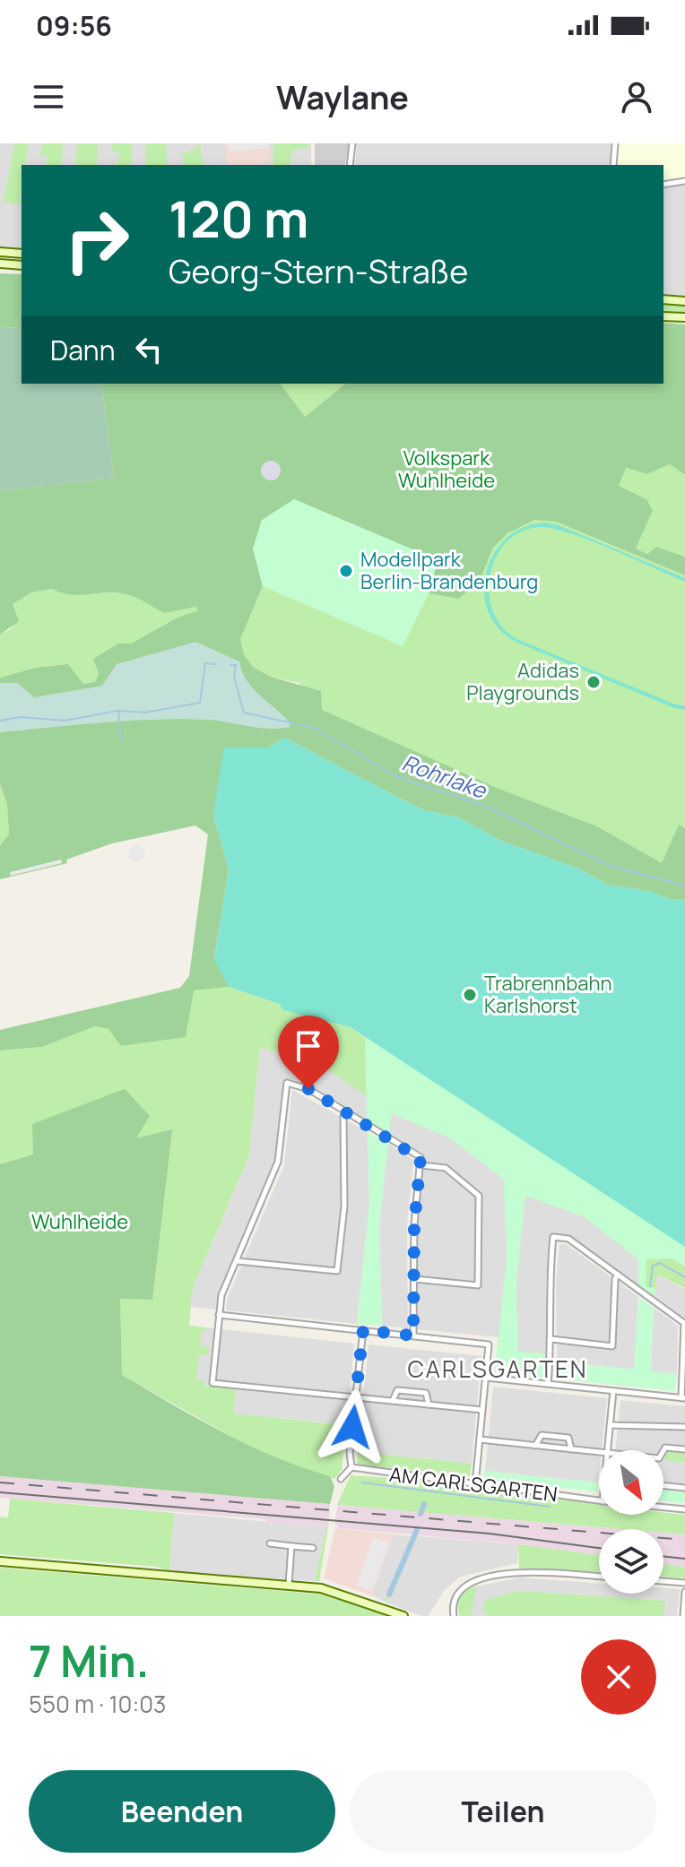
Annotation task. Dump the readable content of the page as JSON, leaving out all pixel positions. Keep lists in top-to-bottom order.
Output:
{
  "streets": {
    "street": ["AM CARLSGARTEN"]
  },
  "districts": ["CARLSGARTEN"],
  "water": ["Rohrlake"],
  "parks": ["Volkspark Wuhlheide", "Wuhlheide"],
  "places": ["Modellpark Berlin-Brandenburg", "Adidas Playgrounds", "Trabrennbahn Karlshorst"],
  "north": "bottom right",
  "page": {
    "status": "09:56",
    "header": "Waylane",
    "turn": ["120 m", "Georg-Stern-Straße"],
    "then": "Dann",
    "heading": ["7 Min.", "550 m · 10:03"],
    "buttons": ["Beenden", "Teilen"]
  }
}
